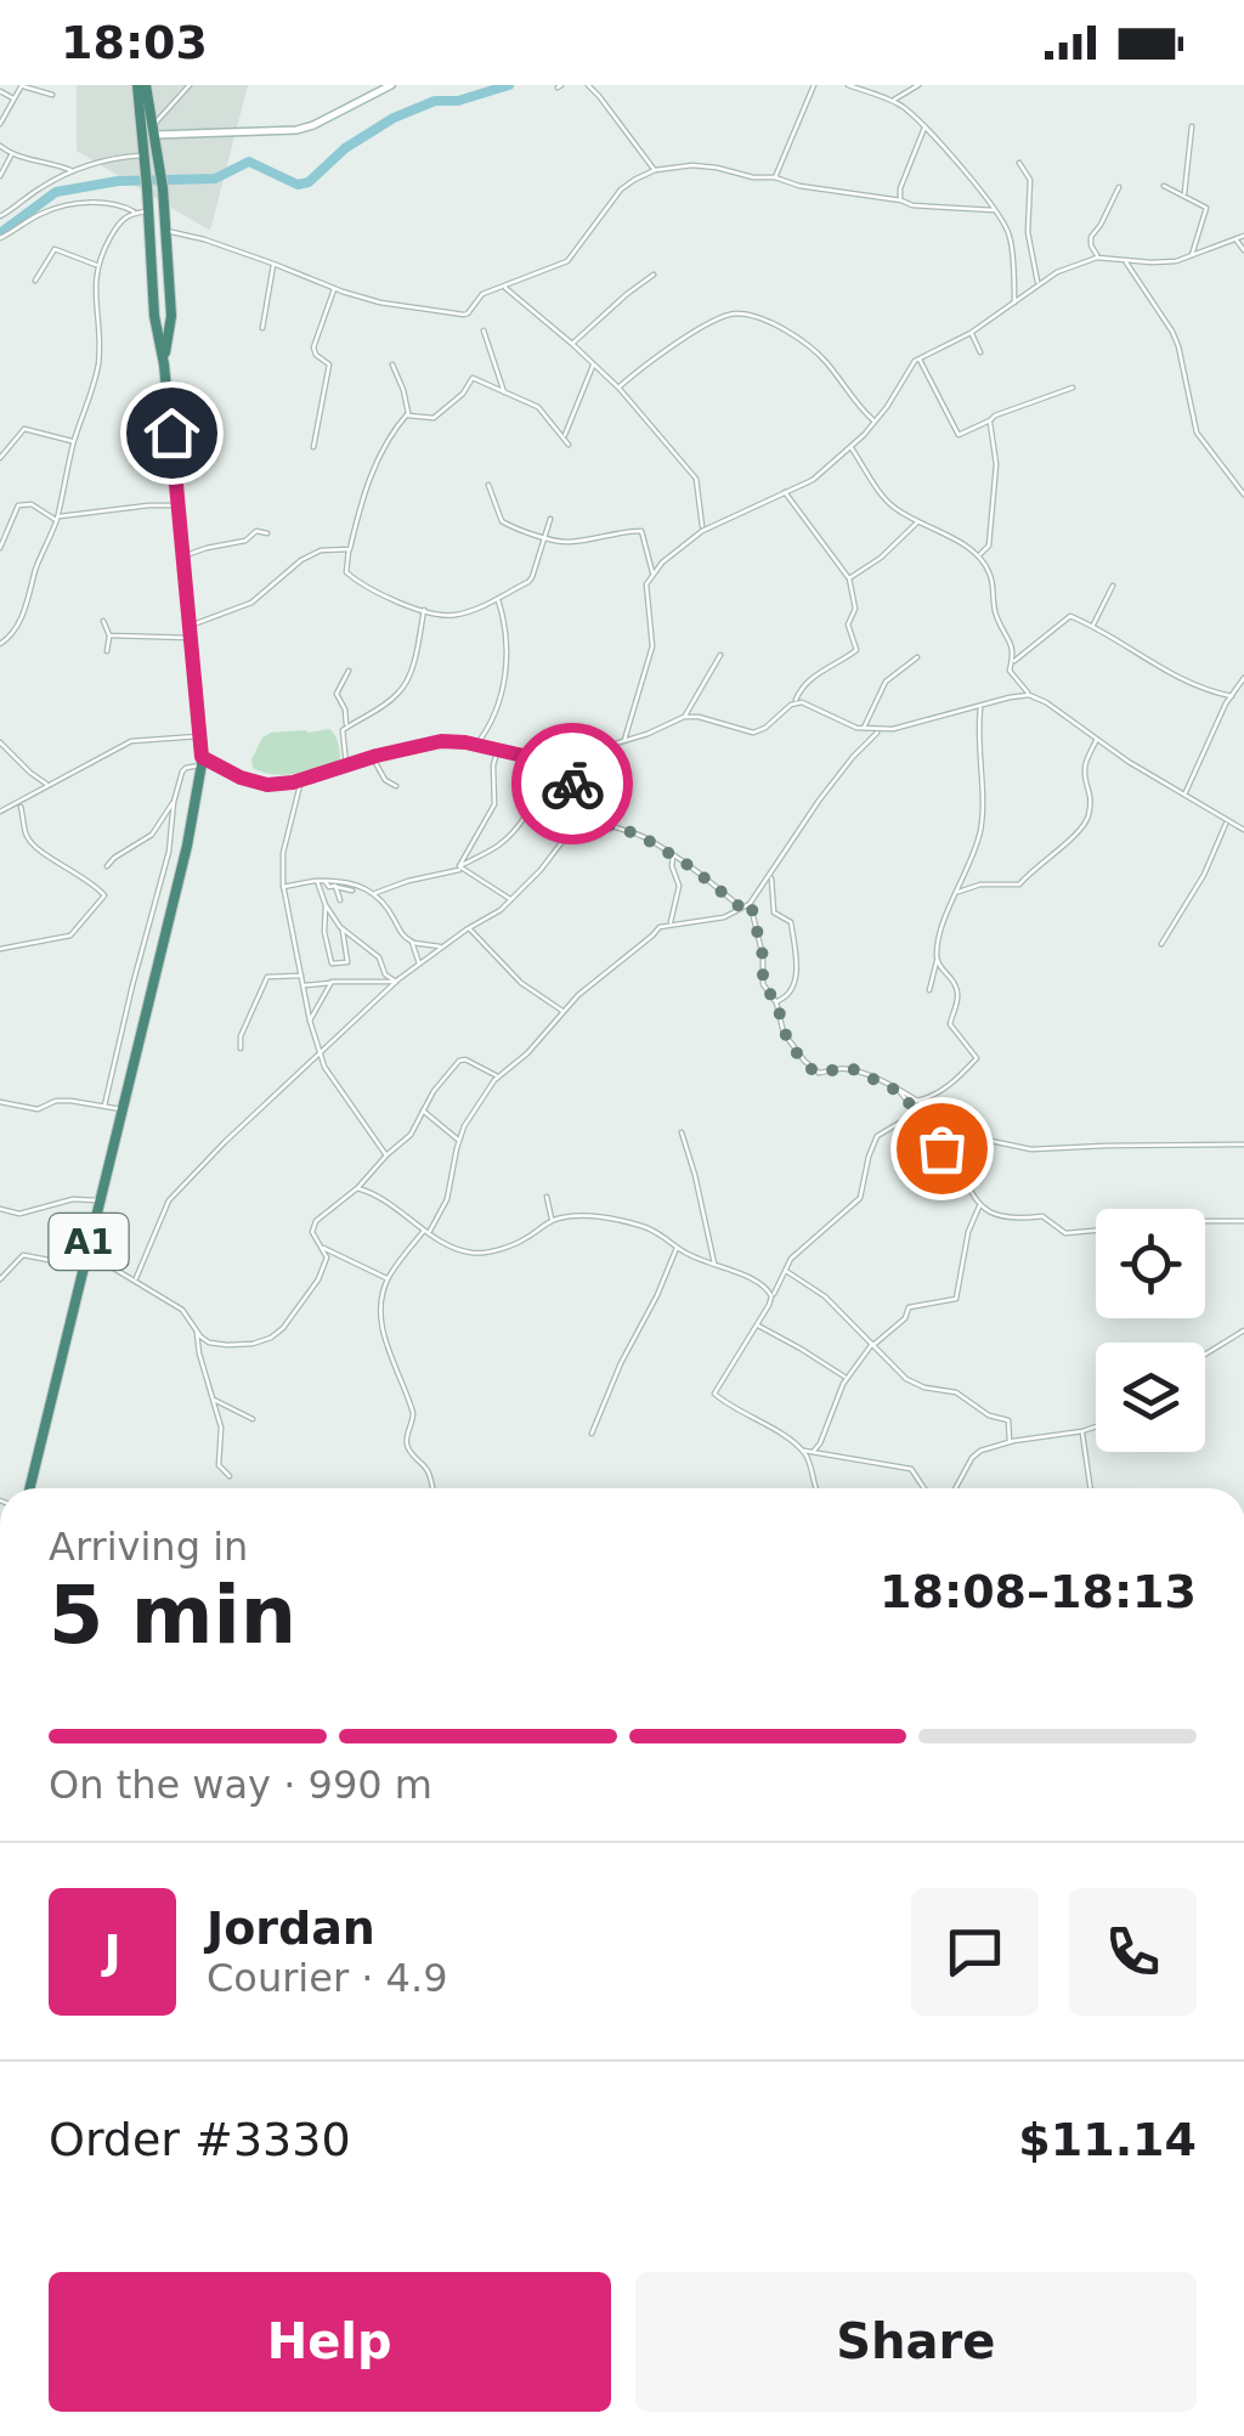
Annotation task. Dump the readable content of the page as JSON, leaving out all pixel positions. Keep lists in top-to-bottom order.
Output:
{
  "streets": {
    "highway": ["A1"]
  },
  "page": {
    "status": "18:03",
    "heading": ["5 min", "Arriving in", "18:08–18:13"],
    "panel": [
      "Jordan",
      "Courier · 4.9",
      "Order #3330",
      "$11.14"
    ],
    "bar": "On the way · 990 m",
    "round": "J",
    "buttons": ["Help", "Share"]
  }
}
